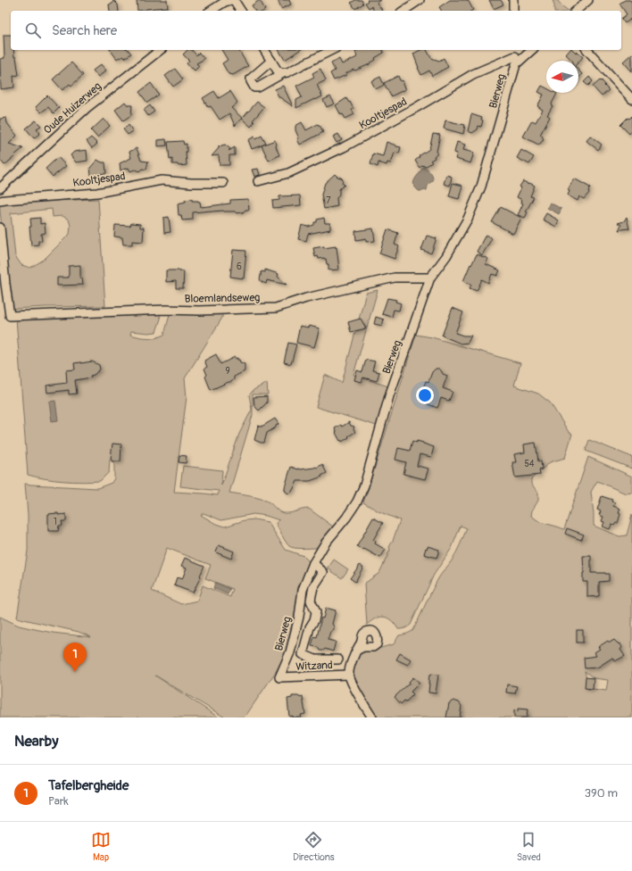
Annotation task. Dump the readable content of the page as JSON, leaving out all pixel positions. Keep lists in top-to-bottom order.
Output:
{
  "streets": {
    "street": [
      "Bierweg",
      "Oude Huizerweg",
      "Kooltjespad",
      "Bloemlandseweg",
      "Witzand"
    ]
  },
  "crossings": [
    ["Bierweg", "Kooltjespad"],
    ["Bierweg", "Bloemlandseweg"],
    ["Bierweg", "Witzand"]
  ],
  "house_numbers": [
    "7",
    "6",
    "9",
    "54",
    "1"
  ],
  "north": "left",
  "page": {
    "search": "Search here",
    "pins": "1",
    "heading": "Nearby",
    "list": [
      {
        "mark": "1",
        "name": "Tafelbergheide",
        "note": "Park",
        "value": "390 m"
      }
    ],
    "nav": ["Map", "Directions", "Saved"]
  }
}
